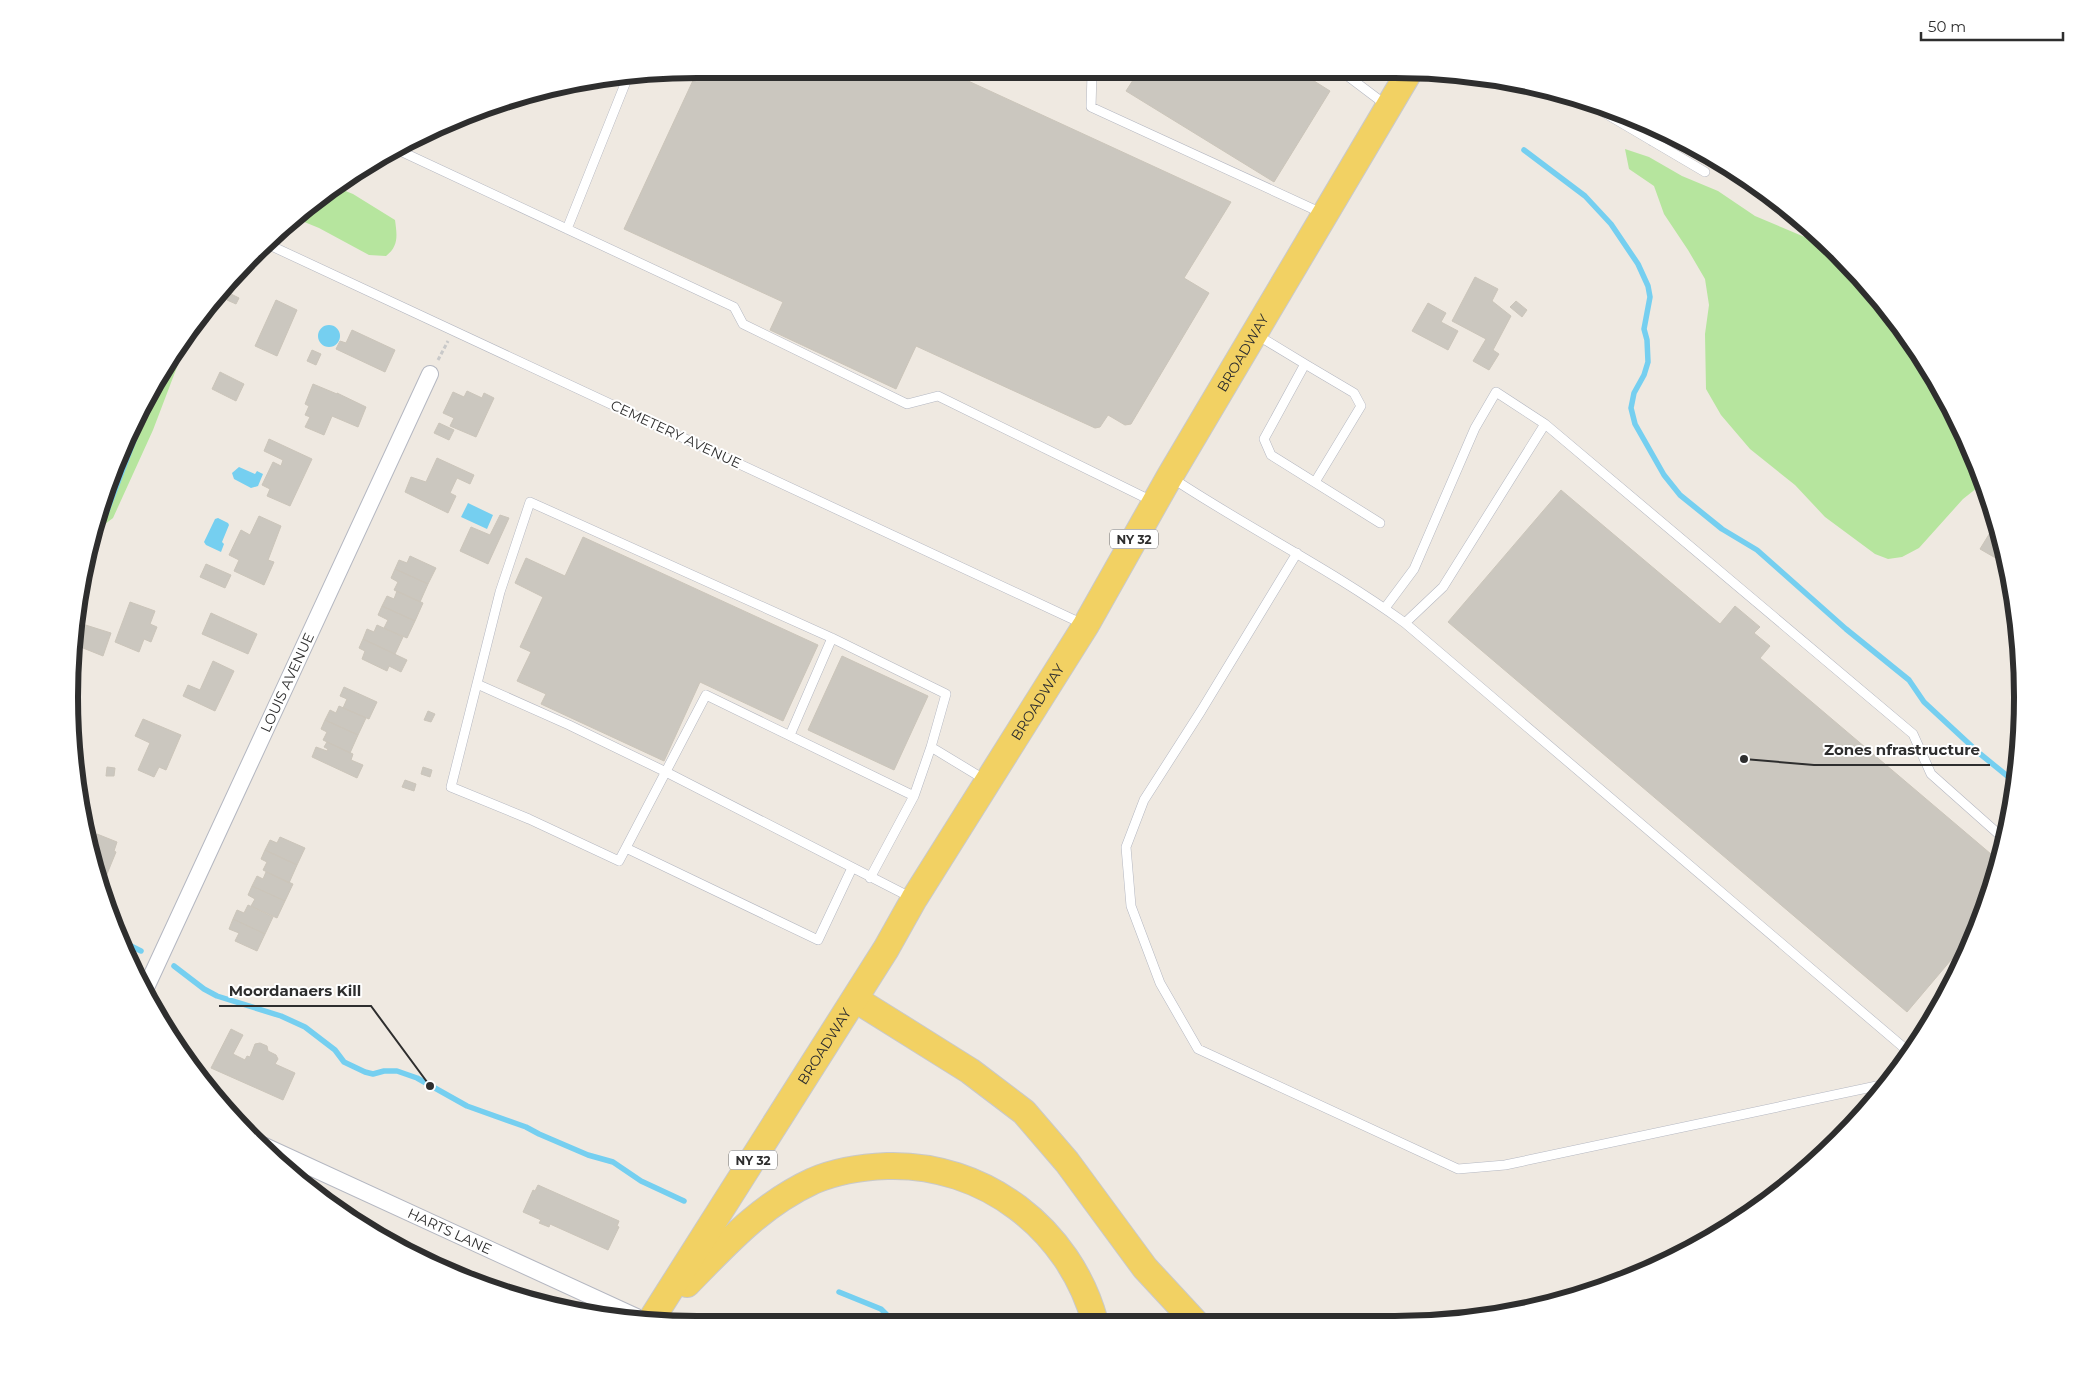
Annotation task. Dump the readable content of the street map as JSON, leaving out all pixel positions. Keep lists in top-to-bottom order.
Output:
{
  "streets": {
    "main road": ["BROADWAY", "NY 32"],
    "street": ["LOUIS AVENUE", "HARTS LANE"],
    "lane": ["CEMETERY AVENUE"]
  },
  "crossings": [
    ["BROADWAY", "CEMETERY AVENUE"]
  ],
  "places": ["Zones nfrastructure", "Moordanaers Kill"],
  "scale_bar": "50 m"
}
